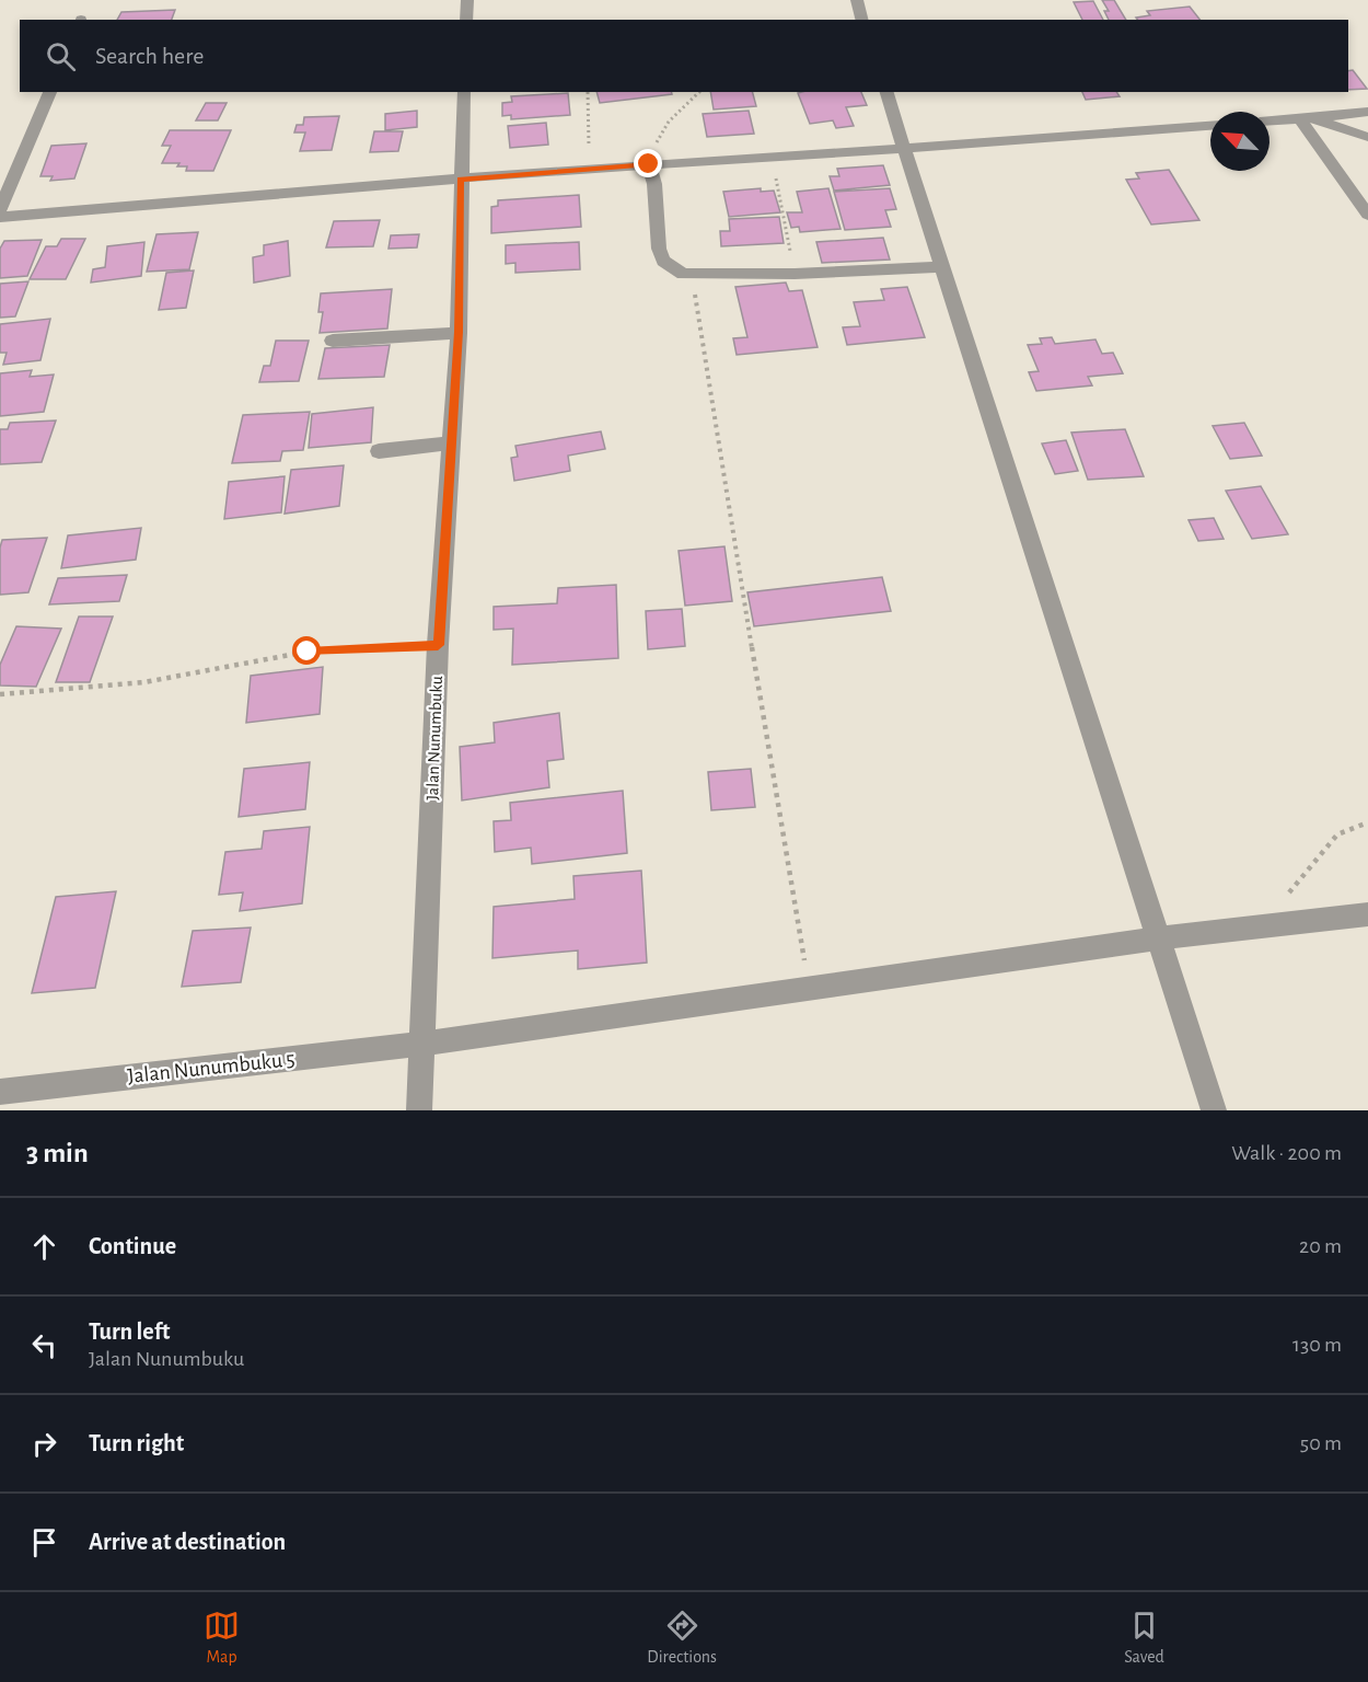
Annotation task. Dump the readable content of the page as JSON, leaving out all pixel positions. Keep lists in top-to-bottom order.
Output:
{
  "streets": {
    "street": ["Jalan Nunumbuku", "Jalan Nunumbuku 5"]
  },
  "crossings": [
    ["Jalan Nunumbuku", "Jalan Nunumbuku 5"]
  ],
  "north": "top left",
  "page": {
    "search": "Search here",
    "heading": ["3 min", "Walk · 200 m"],
    "list": [
      ["Continue", "20 m"],
      ["Turn left", "Jalan Nunumbuku", "130 m"],
      ["Turn right", "50 m"],
      "Arrive at destination"
    ],
    "nav": ["Map", "Directions", "Saved"]
  }
}
